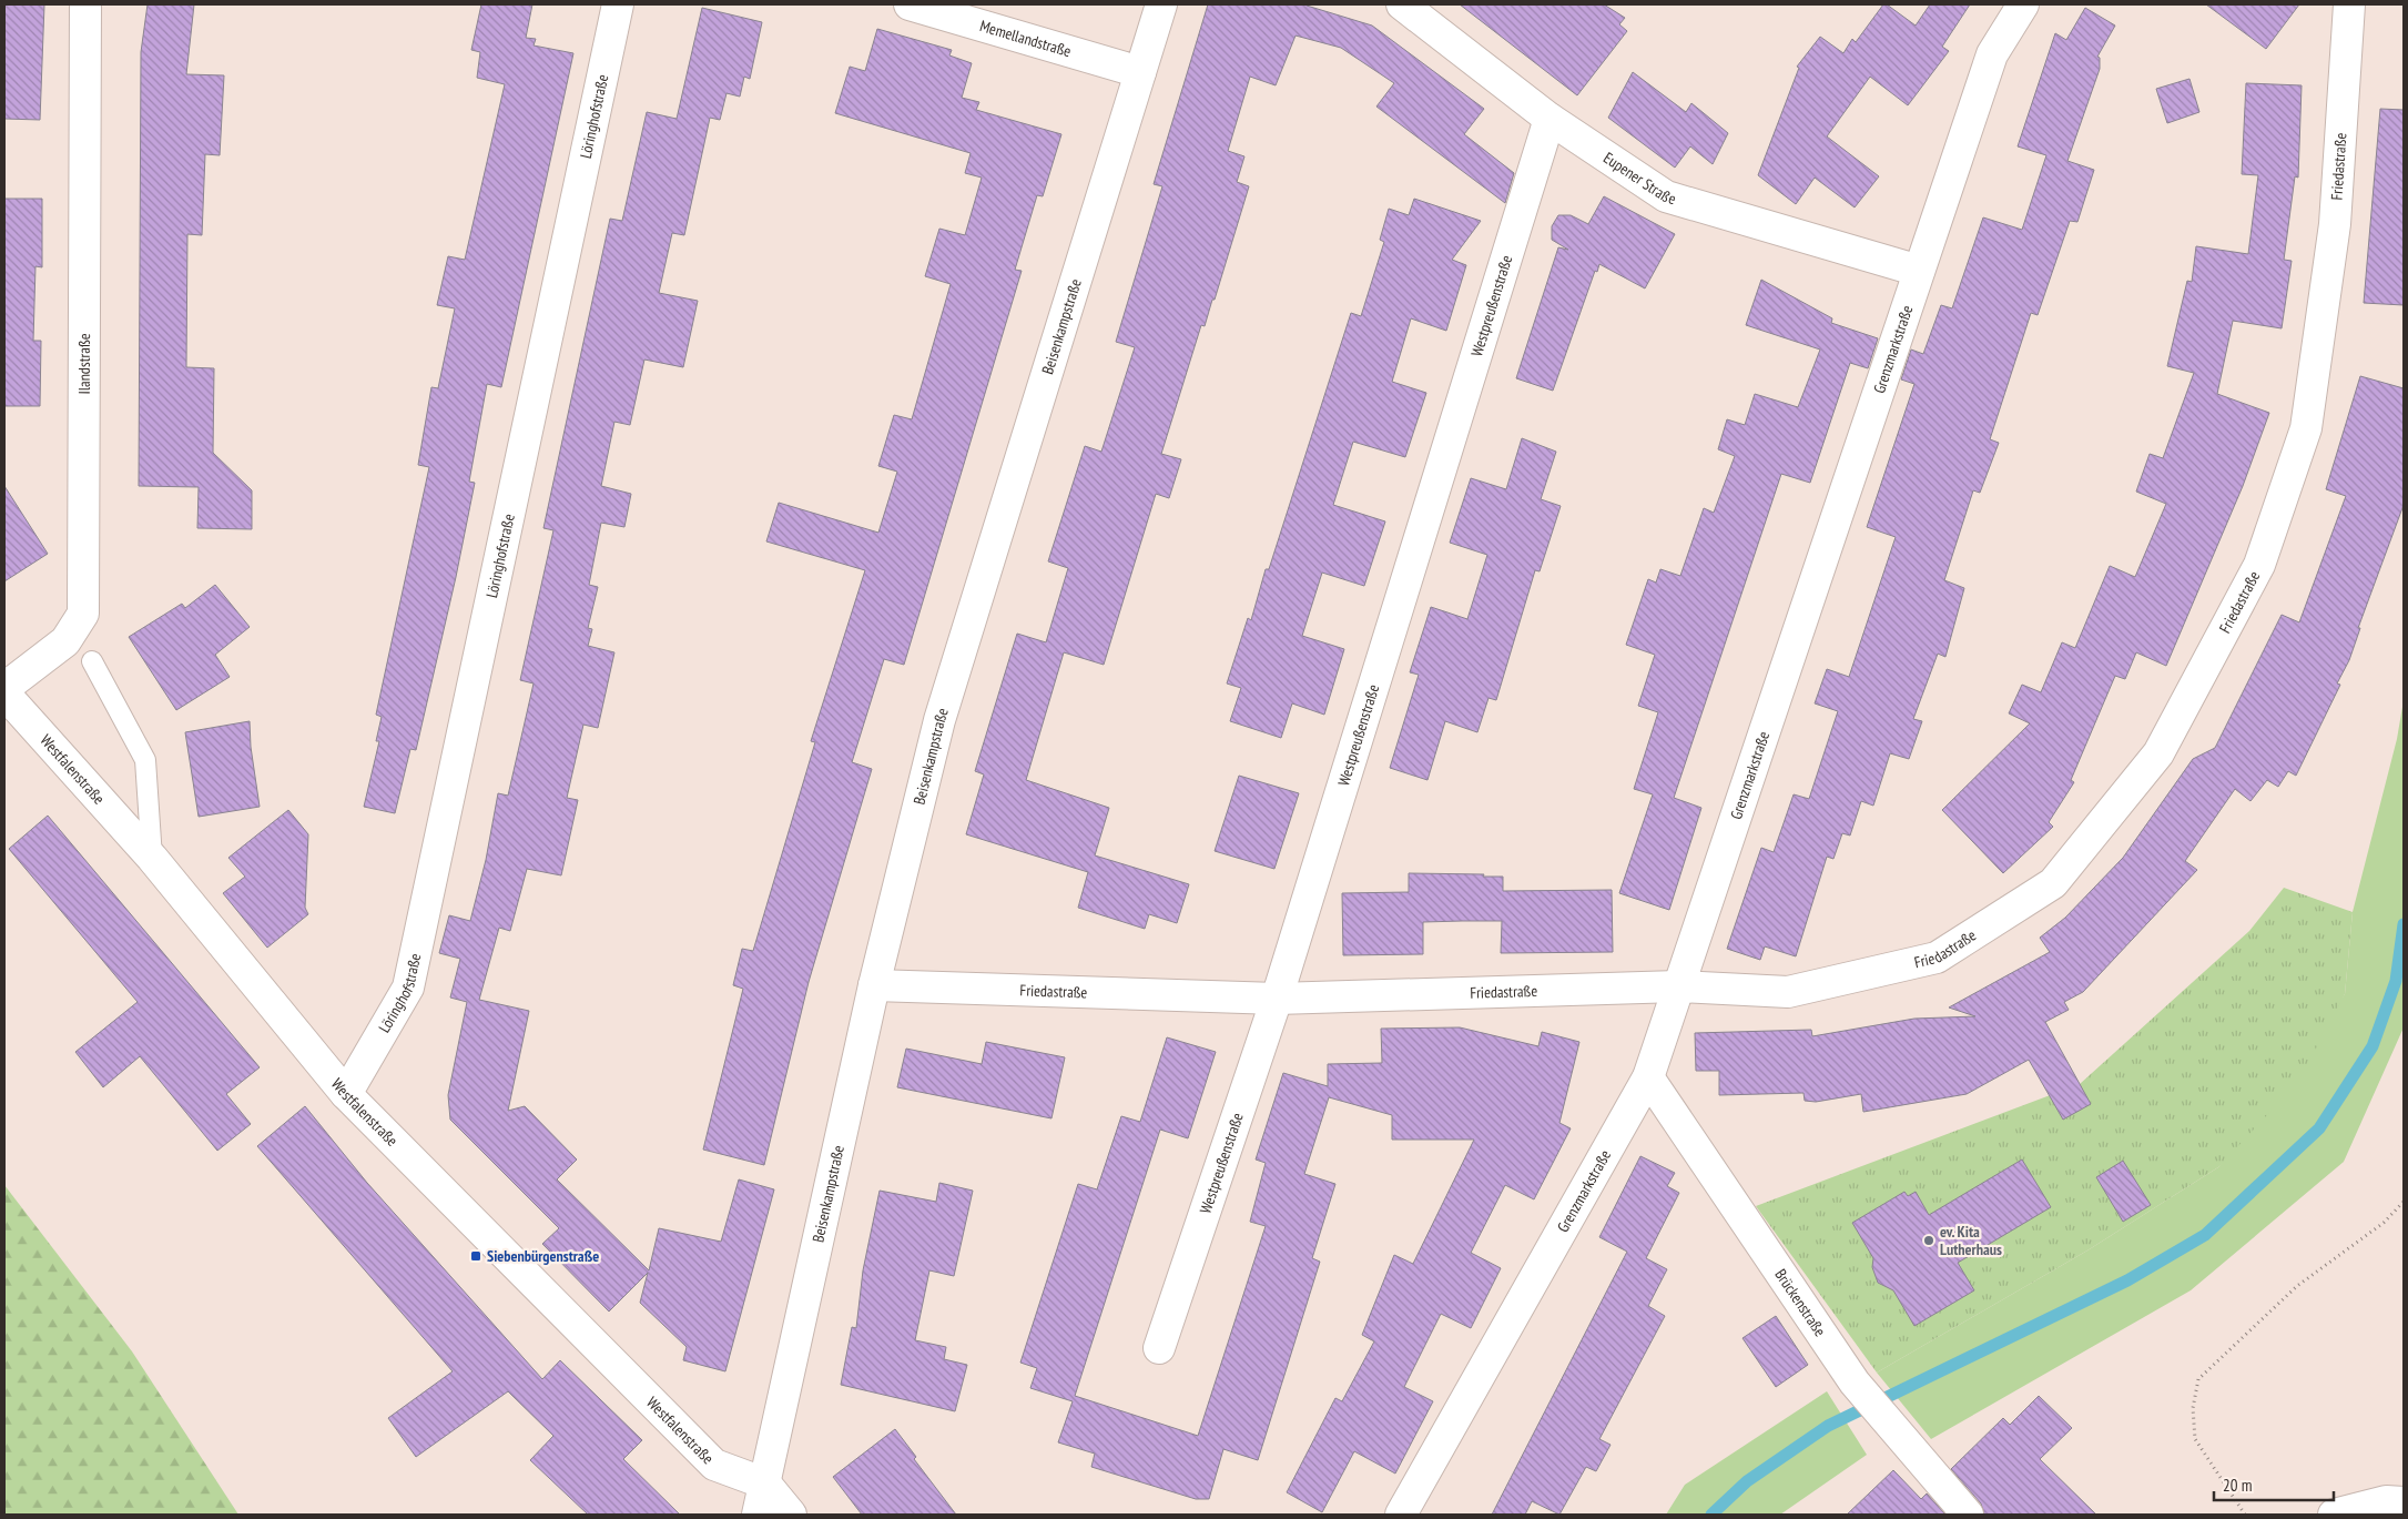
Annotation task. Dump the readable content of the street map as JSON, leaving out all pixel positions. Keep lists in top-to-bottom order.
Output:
{
  "streets": {
    "street": [
      "Memellandstraße",
      "Löringhofstraße",
      "Friedastraße",
      "Eupener Straße",
      "Westpreußenstraße",
      "Beisenkampstraße",
      "Grenzmarkstraße",
      "Ilandstraße",
      "Westfalenstraße",
      "Brückenstraße"
    ]
  },
  "crossings": [
    ["Memellandstraße", "Beisenkampstraße"],
    ["Löringhofstraße", "Westfalenstraße"],
    ["Friedastraße", "Westpreußenstraße"],
    ["Friedastraße", "Beisenkampstraße"],
    ["Friedastraße", "Grenzmarkstraße"],
    ["Eupener Straße", "Westpreußenstraße"],
    ["Eupener Straße", "Grenzmarkstraße"],
    ["Beisenkampstraße", "Westfalenstraße"],
    ["Grenzmarkstraße", "Brückenstraße"]
  ],
  "places": {
    "other": ["ev. Kita Lutherhaus"],
    "transit": ["Siebenbürgenstraße"]
  },
  "scale_bar": "20 m"
}
